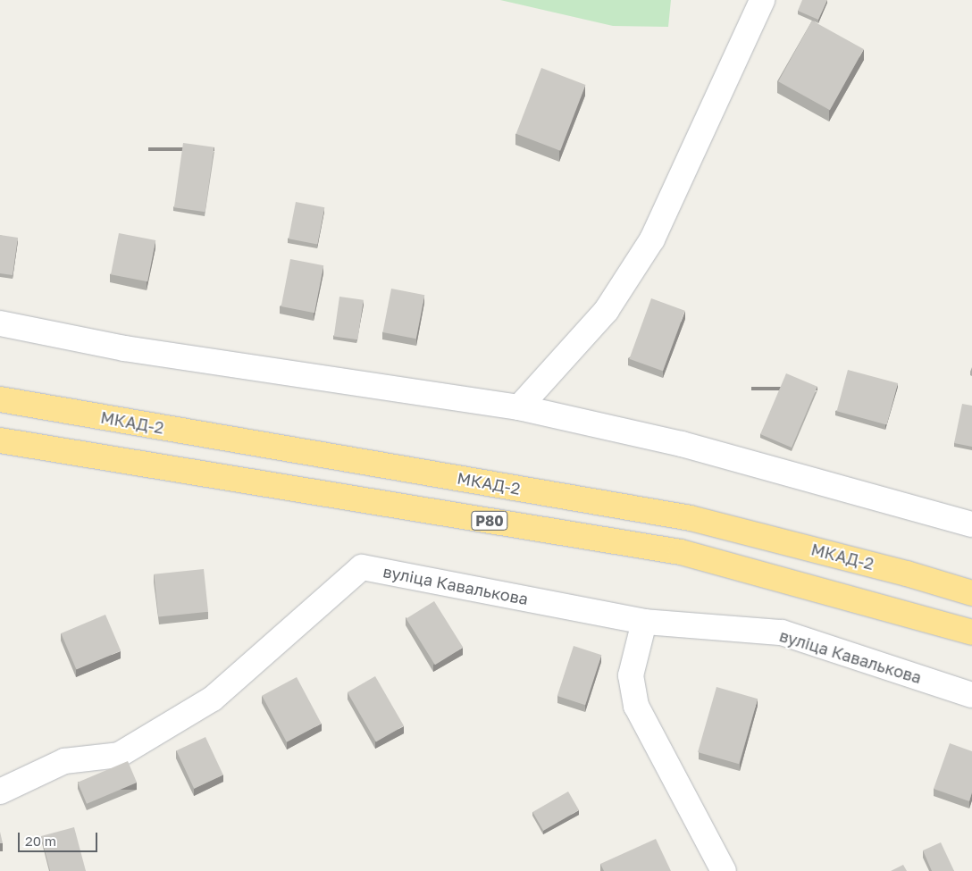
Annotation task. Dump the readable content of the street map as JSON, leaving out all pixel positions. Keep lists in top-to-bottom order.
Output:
{
  "streets": {
    "highway": ["МКАД-2", "Р80"],
    "street": ["вуліца Кавалькова"]
  },
  "scale_bar": "20 m"
}
